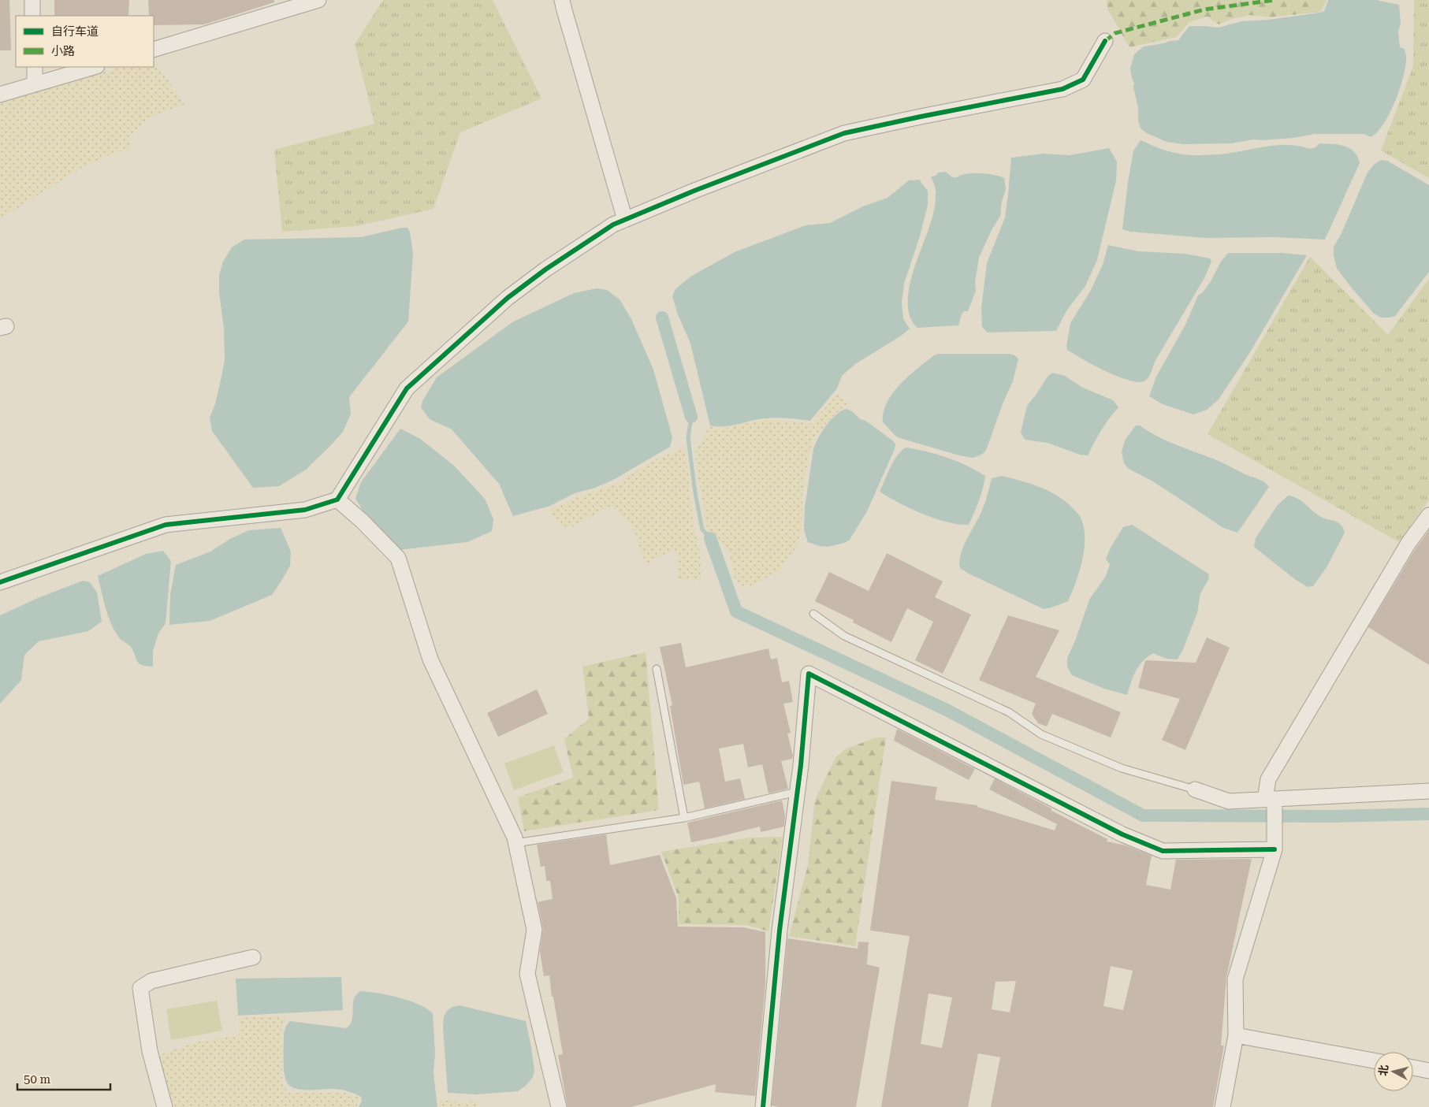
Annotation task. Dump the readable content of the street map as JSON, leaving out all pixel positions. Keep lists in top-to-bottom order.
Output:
{
  "legend": ["自行车道", "小路"],
  "scale_bar": "50 m",
  "north": "left"
}
